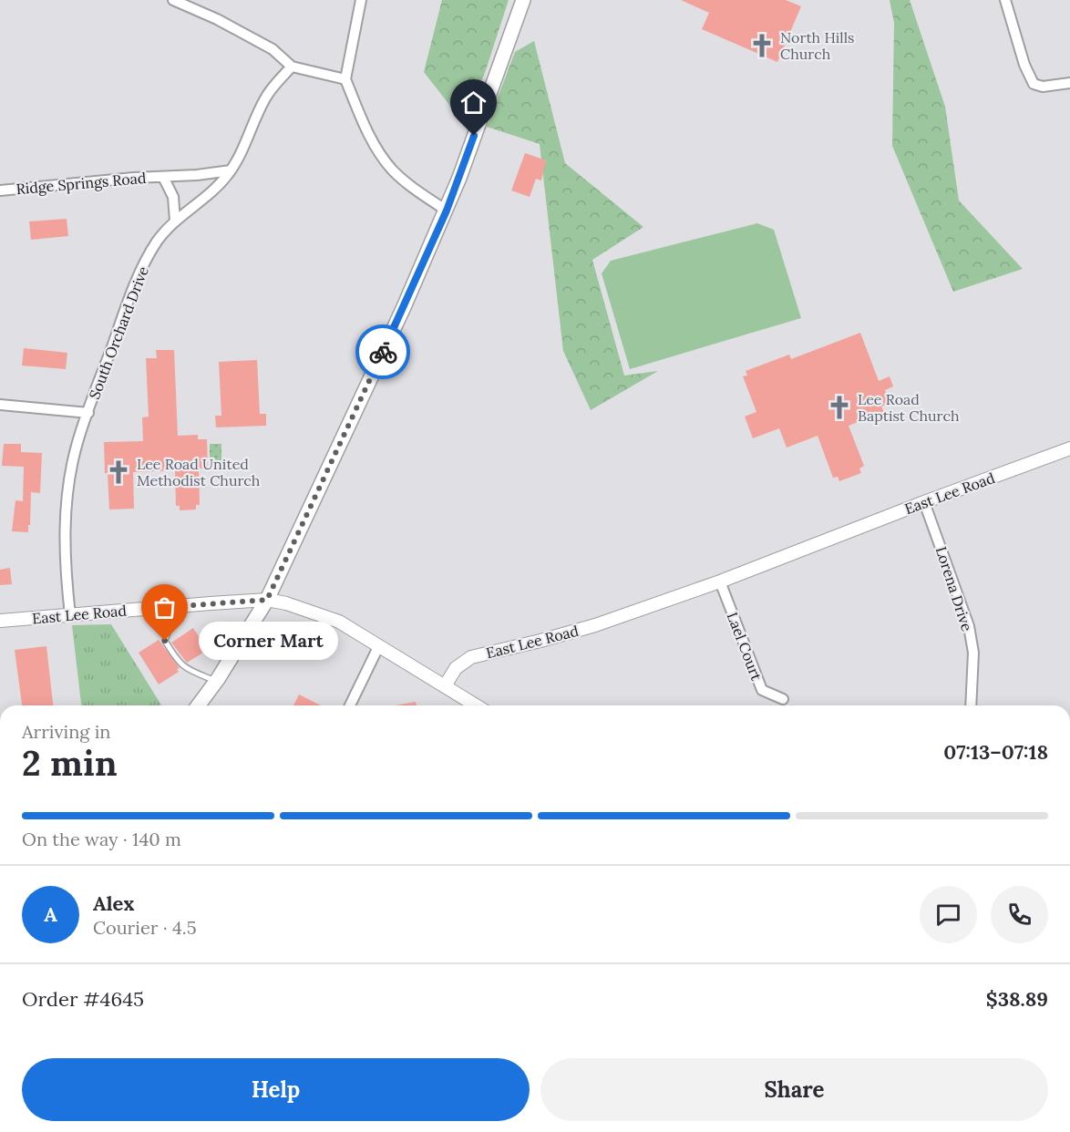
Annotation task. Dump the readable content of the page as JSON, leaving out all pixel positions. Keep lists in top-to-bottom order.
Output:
{
  "streets": {
    "street": [
      "Ridge Springs Road",
      "South Orchard Drive",
      "East Lee Road",
      "Lorena Drive",
      "Lael Court"
    ]
  },
  "crossings": [
    ["Ridge Springs Road", "South Orchard Drive"],
    ["South Orchard Drive", "East Lee Road"],
    ["East Lee Road", "Lorena Drive"],
    ["East Lee Road", "Lael Court"]
  ],
  "places": {
    "church": ["North Hills Church", "Lee Road Baptist Church", "Lee Road United Methodist Church"],
    "other": ["Corner Mart"]
  },
  "page": {
    "bubble": "Corner Mart",
    "heading": ["2 min", "Arriving in", "07:13–07:18"],
    "panel": [
      "Alex",
      "Courier · 4.5",
      "Order #4645",
      "$38.89"
    ],
    "bar": "On the way · 140 m",
    "round": "A",
    "buttons": ["Help", "Share"]
  }
}
